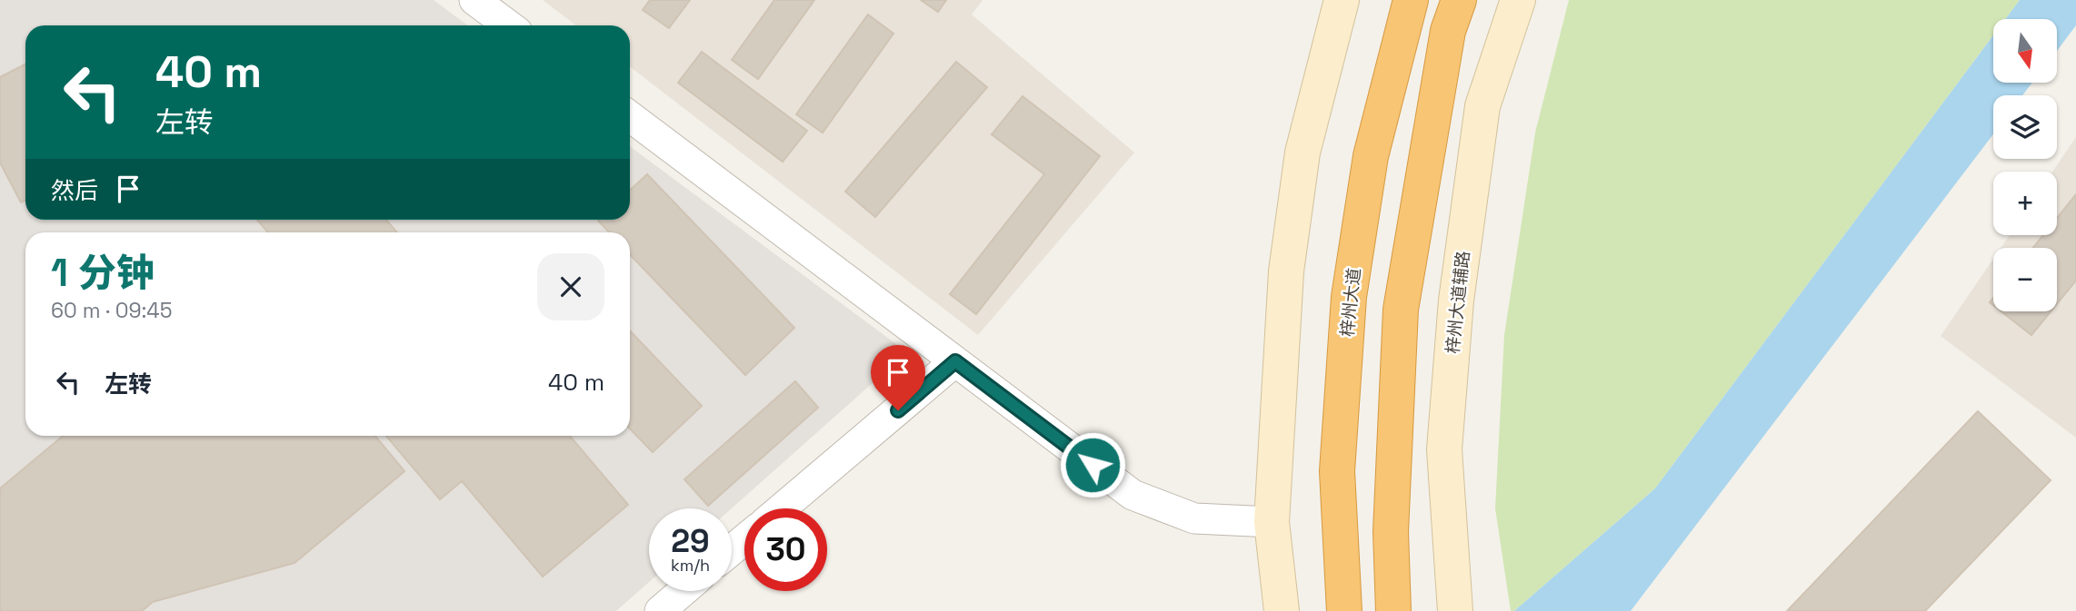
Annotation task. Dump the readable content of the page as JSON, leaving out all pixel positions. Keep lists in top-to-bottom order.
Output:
{
  "streets": {
    "highway": ["梓州大道"],
    "main road": ["梓州大道辅路"]
  },
  "north": "bottom",
  "page": {
    "map_buttons": ["+", "−"],
    "turn": ["40 m", "左转"],
    "then": "然后",
    "heading": ["1 分钟", "60 m · 09:45"],
    "list": [
      {
        "name": "左转",
        "value": "40 m"
      }
    ],
    "speed": "29 km/h",
    "limit": "30"
  }
}
